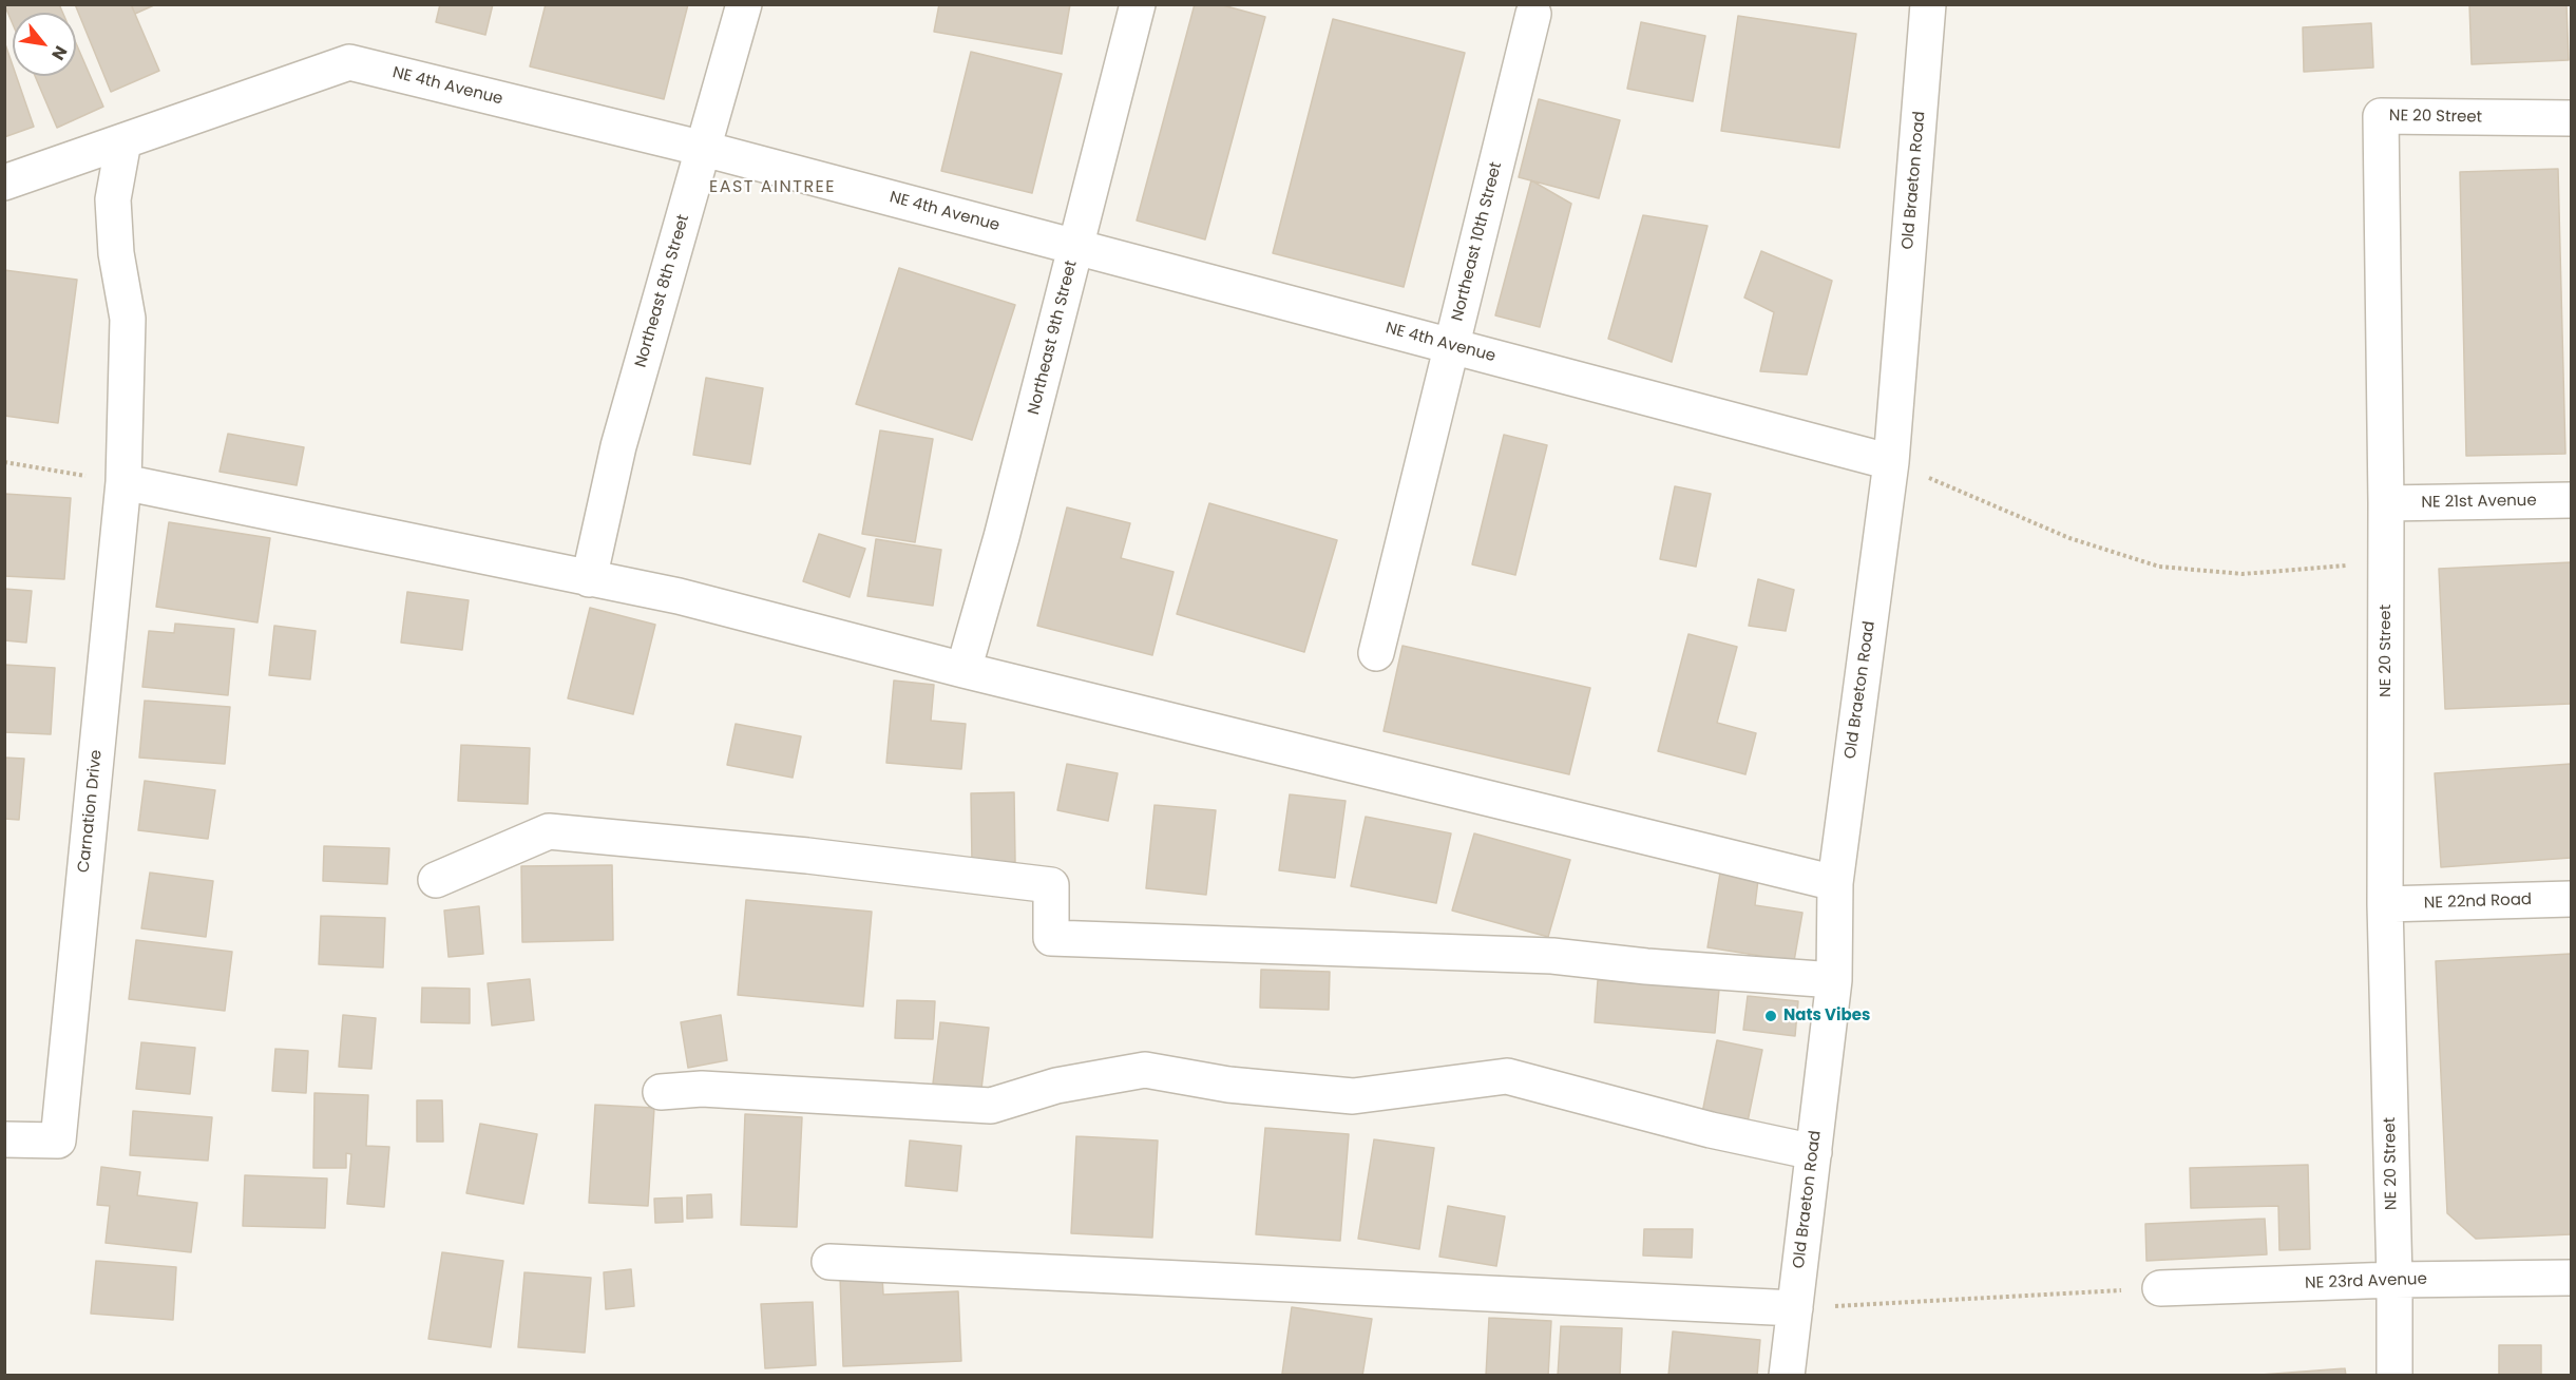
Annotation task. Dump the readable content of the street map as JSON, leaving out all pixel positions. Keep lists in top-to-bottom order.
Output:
{
  "streets": {
    "street": [
      "NE 4th Avenue",
      "NE 20 Street",
      "Old Braeton Road",
      "Northeast 10th Street",
      "Northeast 8th Street",
      "Northeast 9th Street",
      "NE 21st Avenue",
      "Carnation Drive",
      "NE 22nd Road",
      "NE 23rd Avenue"
    ]
  },
  "crossings": [
    ["NE 4th Avenue", "Old Braeton Road"],
    ["NE 4th Avenue", "Northeast 10th Street"],
    ["NE 4th Avenue", "Northeast 8th Street"],
    ["NE 4th Avenue", "Northeast 9th Street"],
    ["NE 4th Avenue", "Carnation Drive"],
    ["NE 20 Street", "NE 21st Avenue"],
    ["NE 20 Street", "NE 22nd Road"],
    ["NE 20 Street", "NE 23rd Avenue"]
  ],
  "districts": ["EAST AINTREE"],
  "places": ["Nats Vibes"],
  "north": "bottom right"
}
